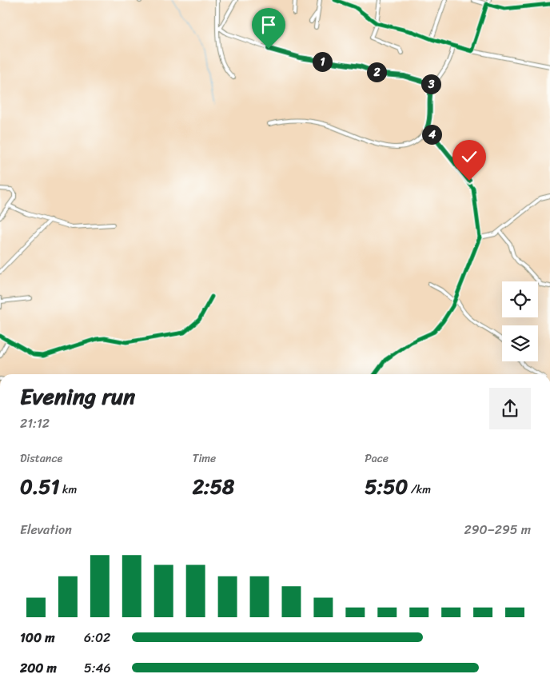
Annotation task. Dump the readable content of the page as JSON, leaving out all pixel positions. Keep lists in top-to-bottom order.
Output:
{
  "page": {
    "pins": [
      "1",
      "2",
      "3",
      "4"
    ],
    "heading": ["Evening run", "21:12"],
    "stats": [
      ["Distance", "0.51 km"],
      ["Time", "2:58"],
      ["Pace", "5:50 /km"]
    ],
    "chart": ["Elevation", "290–295 m"],
    "list": [
      {
        "name": "100 m",
        "note": "6:02"
      },
      {
        "name": "200 m",
        "note": "5:46"
      }
    ]
  }
}
